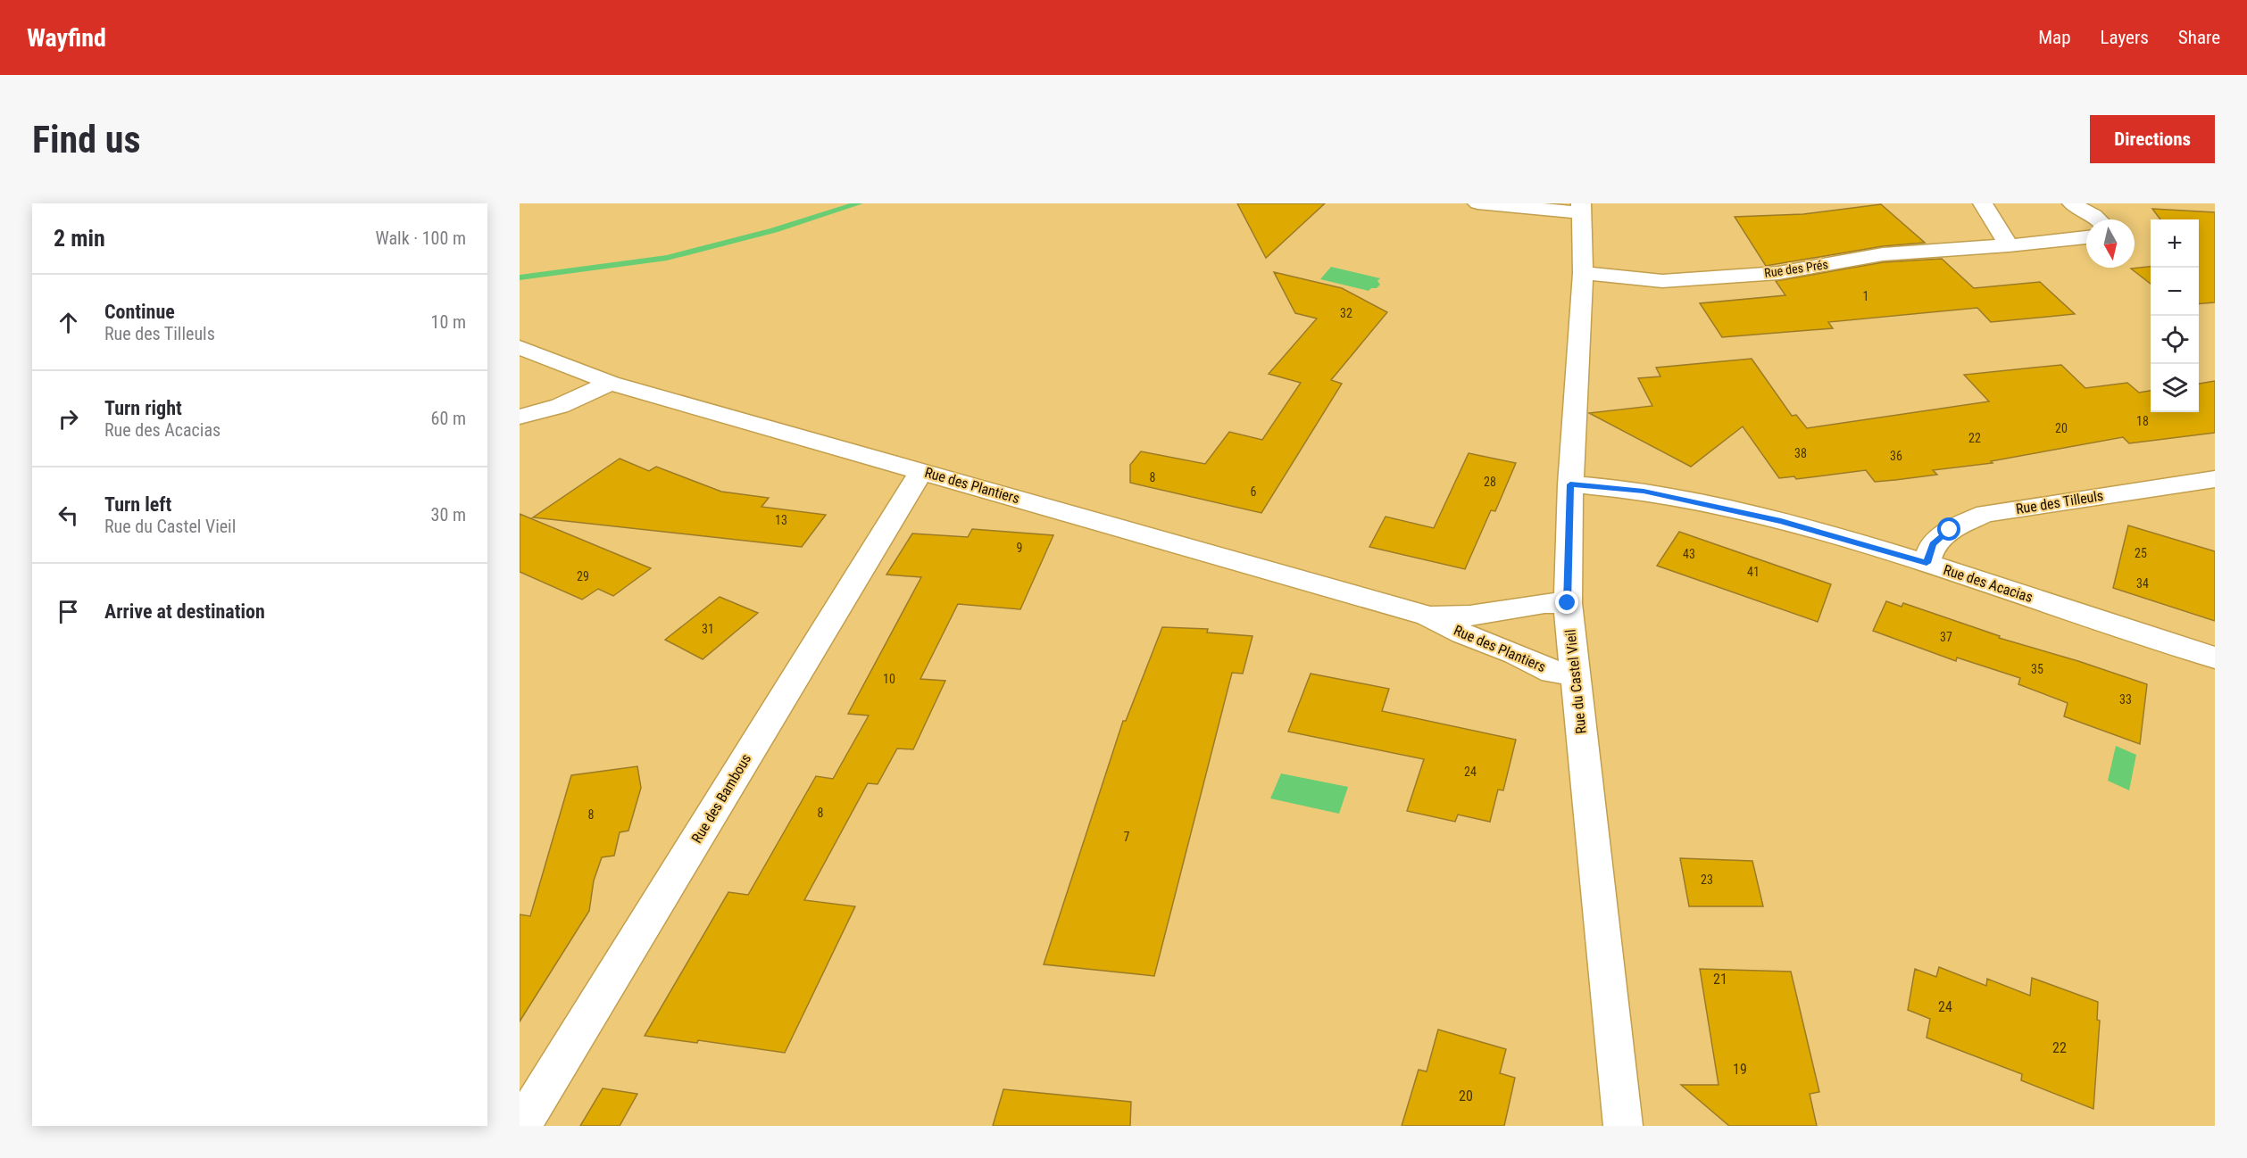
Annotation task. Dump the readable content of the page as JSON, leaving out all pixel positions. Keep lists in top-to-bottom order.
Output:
{
  "streets": {
    "street": [
      "Rue des Prés",
      "Rue des Plantiers",
      "Rue des Tilleuls",
      "Rue des Acacias",
      "Rue du Castel Vieil",
      "Rue des Bambous"
    ]
  },
  "crossings": [
    ["Rue des Prés", "Rue du Castel Vieil"],
    ["Rue des Plantiers", "Rue du Castel Vieil"],
    ["Rue des Plantiers", "Rue des Bambous"],
    ["Rue des Tilleuls", "Rue des Acacias"],
    ["Rue des Acacias", "Rue du Castel Vieil"]
  ],
  "house_numbers": [
    "1",
    "32",
    "18",
    "20",
    "22",
    "38",
    "36",
    "8",
    "28",
    "6",
    "13",
    "9",
    "25",
    "43",
    "41",
    "29",
    "34",
    "31",
    "37",
    "35",
    "10",
    "33",
    "24",
    "8",
    "8",
    "7",
    "23",
    "21",
    "24",
    "22",
    "19",
    "20"
  ],
  "north": "bottom",
  "page": {
    "header": "Wayfind",
    "nav": ["Map", "Layers", "Share"],
    "buttons": "Directions",
    "title": "Find us",
    "heading": ["2 min", "Walk · 100 m"],
    "map_buttons": ["+", "−"],
    "list": [
      ["Continue", "Rue des Tilleuls", "10 m"],
      ["Turn right", "Rue des Acacias", "60 m"],
      ["Turn left", "Rue du Castel Vieil", "30 m"],
      "Arrive at destination"
    ]
  }
}
